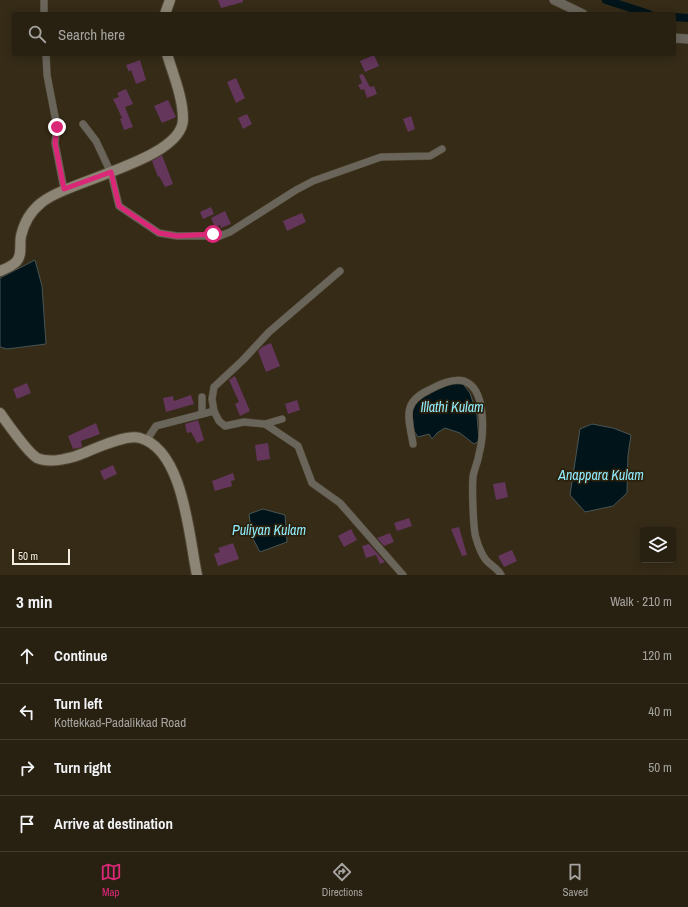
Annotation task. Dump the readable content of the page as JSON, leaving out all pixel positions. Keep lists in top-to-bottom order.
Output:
{
  "water": ["Illathi Kulam", "Anappara Kulam", "Puliyan Kulam"],
  "scale_bar": "50 m",
  "page": {
    "search": "Search here",
    "scale": "50 m",
    "heading": ["3 min", "Walk · 210 m"],
    "list": [
      ["Continue", "120 m"],
      ["Turn left", "Kottekkad-Padalikkad Road", "40 m"],
      ["Turn right", "50 m"],
      "Arrive at destination"
    ],
    "nav": ["Map", "Directions", "Saved"]
  }
}
